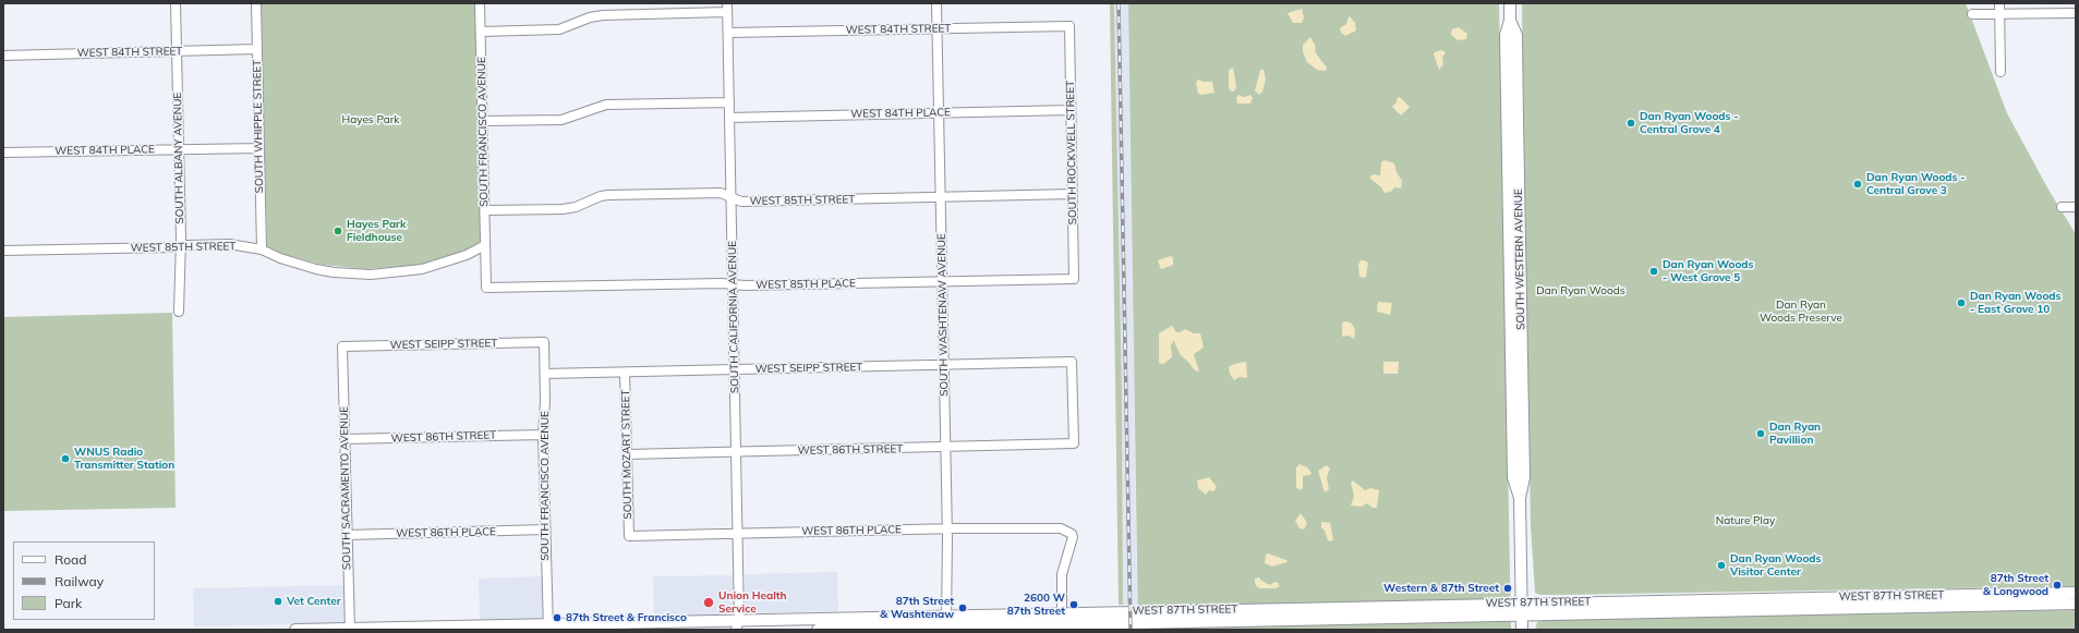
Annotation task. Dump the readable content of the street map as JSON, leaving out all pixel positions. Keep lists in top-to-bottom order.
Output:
{
  "streets": {
    "main road": ["SOUTH WESTERN AVENUE", "WEST 87TH STREET"],
    "street": [
      "WEST 84TH STREET",
      "WEST 84TH PLACE",
      "SOUTH WHIPPLE STREET",
      "SOUTH FRANCISCO AVENUE",
      "SOUTH ROCKWELL STREET",
      "SOUTH ALBANY AVENUE",
      "WEST 85TH STREET",
      "WEST 85TH PLACE",
      "SOUTH WASHTENAW AVENUE",
      "SOUTH CALIFORNIA AVENUE",
      "WEST SEIPP STREET",
      "WEST 86TH STREET",
      "SOUTH MOZART STREET",
      "SOUTH SACRAMENTO AVENUE",
      "WEST 86TH PLACE"
    ]
  },
  "crossings": [
    ["WEST 84TH STREET", "SOUTH WHIPPLE STREET"],
    ["WEST 84TH STREET", "SOUTH ROCKWELL STREET"],
    ["WEST 84TH STREET", "SOUTH ALBANY AVENUE"],
    ["WEST 84TH STREET", "SOUTH WASHTENAW AVENUE"],
    ["WEST 84TH STREET", "SOUTH CALIFORNIA AVENUE"],
    ["WEST 84TH PLACE", "SOUTH WHIPPLE STREET"],
    ["WEST 84TH PLACE", "SOUTH ROCKWELL STREET"],
    ["WEST 84TH PLACE", "SOUTH ALBANY AVENUE"],
    ["WEST 84TH PLACE", "SOUTH WASHTENAW AVENUE"],
    ["WEST 84TH PLACE", "SOUTH CALIFORNIA AVENUE"],
    ["SOUTH WHIPPLE STREET", "WEST 85TH STREET"],
    ["SOUTH FRANCISCO AVENUE", "WEST 85TH STREET"],
    ["SOUTH FRANCISCO AVENUE", "WEST 85TH PLACE"],
    ["SOUTH FRANCISCO AVENUE", "WEST SEIPP STREET"],
    ["SOUTH FRANCISCO AVENUE", "WEST 86TH STREET"],
    ["SOUTH FRANCISCO AVENUE", "WEST 86TH PLACE"],
    ["SOUTH FRANCISCO AVENUE", "WEST 87TH STREET"],
    ["SOUTH ROCKWELL STREET", "WEST 85TH STREET"],
    ["SOUTH ROCKWELL STREET", "WEST 85TH PLACE"],
    ["SOUTH ALBANY AVENUE", "WEST 85TH STREET"],
    ["WEST 85TH STREET", "SOUTH WASHTENAW AVENUE"],
    ["WEST 85TH STREET", "SOUTH CALIFORNIA AVENUE"],
    ["SOUTH WESTERN AVENUE", "WEST 87TH STREET"],
    ["WEST 85TH PLACE", "SOUTH WASHTENAW AVENUE"],
    ["WEST 85TH PLACE", "SOUTH CALIFORNIA AVENUE"],
    ["SOUTH WASHTENAW AVENUE", "WEST SEIPP STREET"],
    ["SOUTH WASHTENAW AVENUE", "WEST 86TH STREET"],
    ["SOUTH WASHTENAW AVENUE", "WEST 86TH PLACE"],
    ["SOUTH WASHTENAW AVENUE", "WEST 87TH STREET"],
    ["SOUTH CALIFORNIA AVENUE", "WEST SEIPP STREET"],
    ["SOUTH CALIFORNIA AVENUE", "WEST 86TH STREET"],
    ["SOUTH CALIFORNIA AVENUE", "WEST 86TH PLACE"],
    ["SOUTH CALIFORNIA AVENUE", "WEST 87TH STREET"],
    ["WEST SEIPP STREET", "WEST 86TH STREET"],
    ["WEST SEIPP STREET", "SOUTH MOZART STREET"],
    ["WEST SEIPP STREET", "SOUTH SACRAMENTO AVENUE"],
    ["WEST 86TH STREET", "SOUTH MOZART STREET"],
    ["WEST 86TH STREET", "SOUTH SACRAMENTO AVENUE"],
    ["SOUTH MOZART STREET", "WEST 86TH PLACE"],
    ["SOUTH SACRAMENTO AVENUE", "WEST 86TH PLACE"],
    ["SOUTH SACRAMENTO AVENUE", "WEST 87TH STREET"],
    ["WEST 86TH PLACE", "WEST 87TH STREET"]
  ],
  "parks": [
    "Hayes Park",
    "Dan Ryan Woods",
    "Dan Ryan Woods Preserve",
    "Nature Play"
  ],
  "places": [
    "Dan Ryan Woods - Central Grove 4",
    "Dan Ryan Woods - Central Grove 3",
    "Hayes Park Fieldhouse",
    "Dan Ryan Woods - West Grove 5",
    "Dan Ryan Woods - East Grove 10",
    "Dan Ryan Pavillion",
    "WNUS Radio Transmitter Station",
    "Dan Ryan Woods Visitor Center",
    "87th Street & Longwood",
    "Western & 87th Street",
    "Vet Center",
    "Union Health Service",
    "2600 W 87th Street",
    "87th Street & Washtenaw",
    "87th Street & Francisco"
  ],
  "legend": ["Road", "Railway", "Park"]
}
